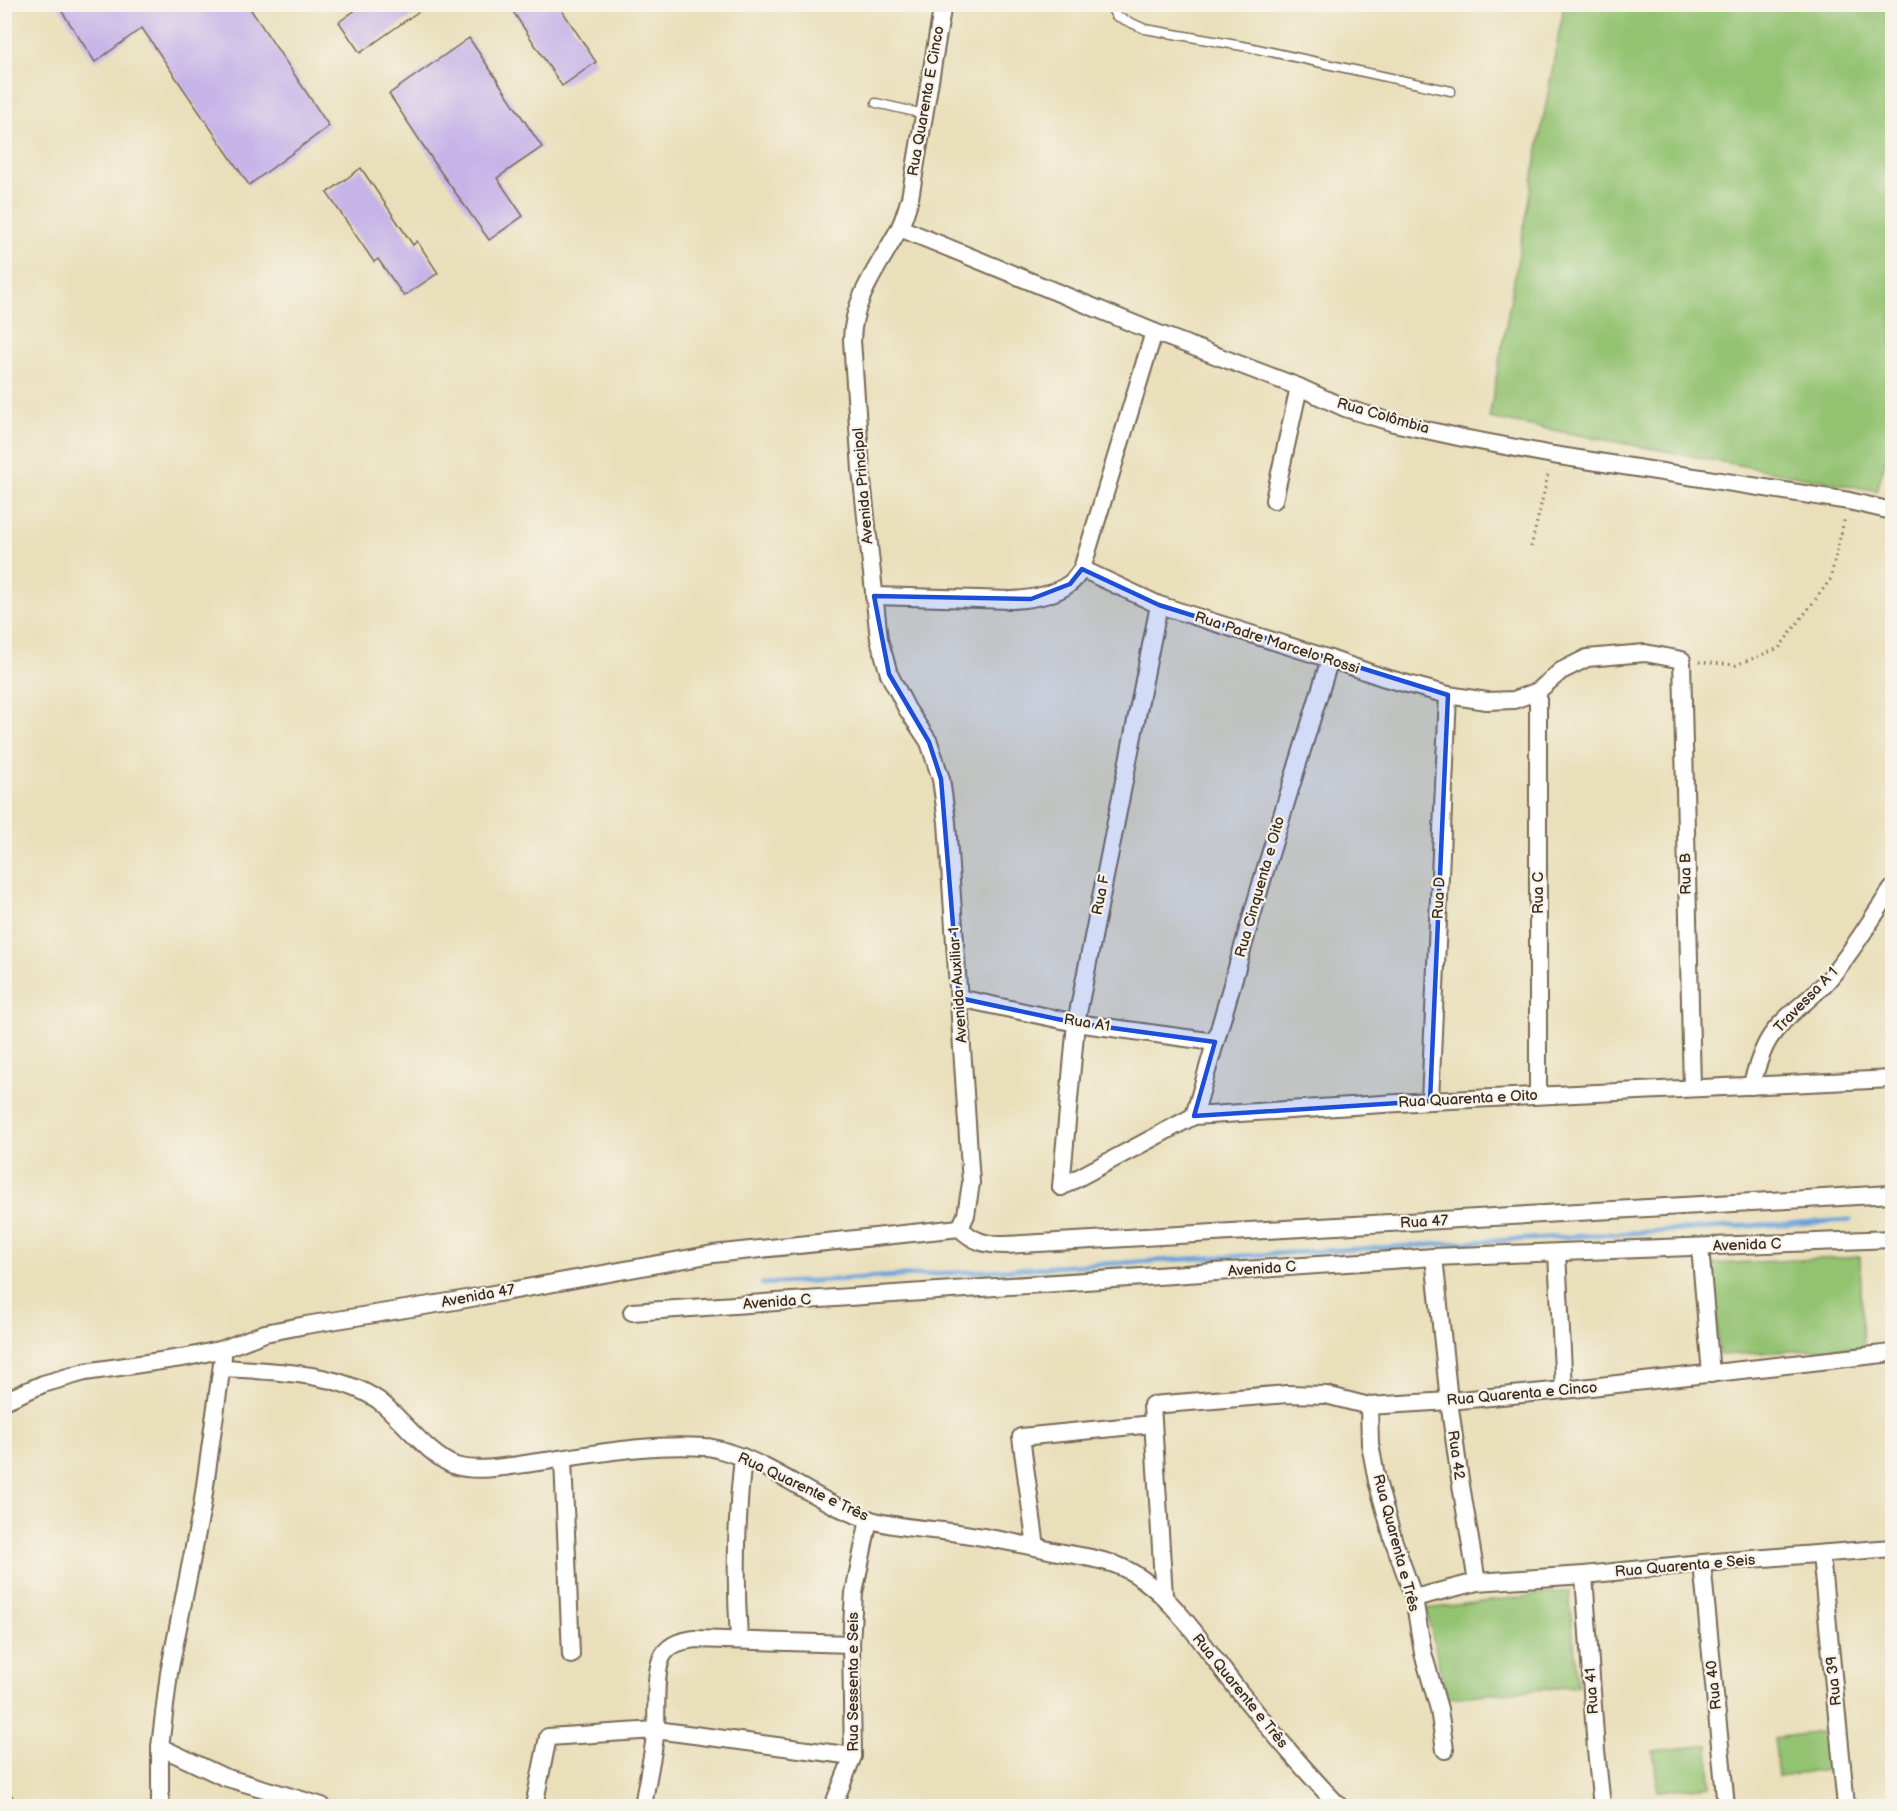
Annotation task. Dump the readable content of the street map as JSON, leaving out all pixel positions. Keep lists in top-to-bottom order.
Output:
{
  "streets": {
    "street": [
      "Rua Quarenta E Cinco",
      "Rua Colômbia",
      "Avenida Principal",
      "Rua Padre Marcelo Rossi",
      "Rua B",
      "Rua Cinquenta e Oito",
      "Rua C",
      "Rua F",
      "Rua D",
      "Avenida Auxiliar 1",
      "Travessa A 1",
      "Rua A1",
      "Rua Quarenta e Oito",
      "Rua 47",
      "Avenida C",
      "Avenida 47",
      "Rua Quarenta e Cinco",
      "Rua 42",
      "Rua Quarente e Três",
      "Rua Quarenta e Três",
      "Rua Quarenta e Seis",
      "Rua 39",
      "Rua Sessenta e Seis",
      "Rua 40",
      "Rua 41"
    ]
  },
  "crossings": [
    ["Rua Quarenta E Cinco", "Rua Colômbia"],
    ["Rua Quarenta E Cinco", "Avenida Principal"],
    ["Rua Colômbia", "Avenida Principal"],
    ["Avenida Principal", "Avenida Auxiliar 1"],
    ["Rua Padre Marcelo Rossi", "Rua B"],
    ["Rua Padre Marcelo Rossi", "Rua Cinquenta e Oito"],
    ["Rua Padre Marcelo Rossi", "Rua C"],
    ["Rua Padre Marcelo Rossi", "Rua F"],
    ["Rua Padre Marcelo Rossi", "Rua D"],
    ["Rua B", "Rua Quarenta e Oito"],
    ["Rua Cinquenta e Oito", "Rua A1"],
    ["Rua Cinquenta e Oito", "Rua Quarenta e Oito"],
    ["Rua C", "Rua Quarenta e Oito"],
    ["Rua F", "Rua A1"],
    ["Rua F", "Rua Quarenta e Oito"],
    ["Rua D", "Rua Quarenta e Oito"],
    ["Avenida Auxiliar 1", "Rua A1"],
    ["Avenida Auxiliar 1", "Rua 47"],
    ["Avenida Auxiliar 1", "Avenida 47"],
    ["Travessa A 1", "Rua Quarenta e Oito"],
    ["Rua 47", "Avenida 47"],
    ["Avenida C", "Rua 42"],
    ["Rua Quarenta e Cinco", "Rua 42"],
    ["Rua Quarenta e Cinco", "Rua Quarenta e Três"],
    ["Rua 42", "Rua Quarenta e Seis"],
    ["Rua Quarente e Três", "Rua Sessenta e Seis"],
    ["Rua Quarenta e Três", "Rua Quarenta e Seis"],
    ["Rua Quarenta e Seis", "Rua 39"],
    ["Rua Quarenta e Seis", "Rua 40"],
    ["Rua Quarenta e Seis", "Rua 41"]
  ]
}
